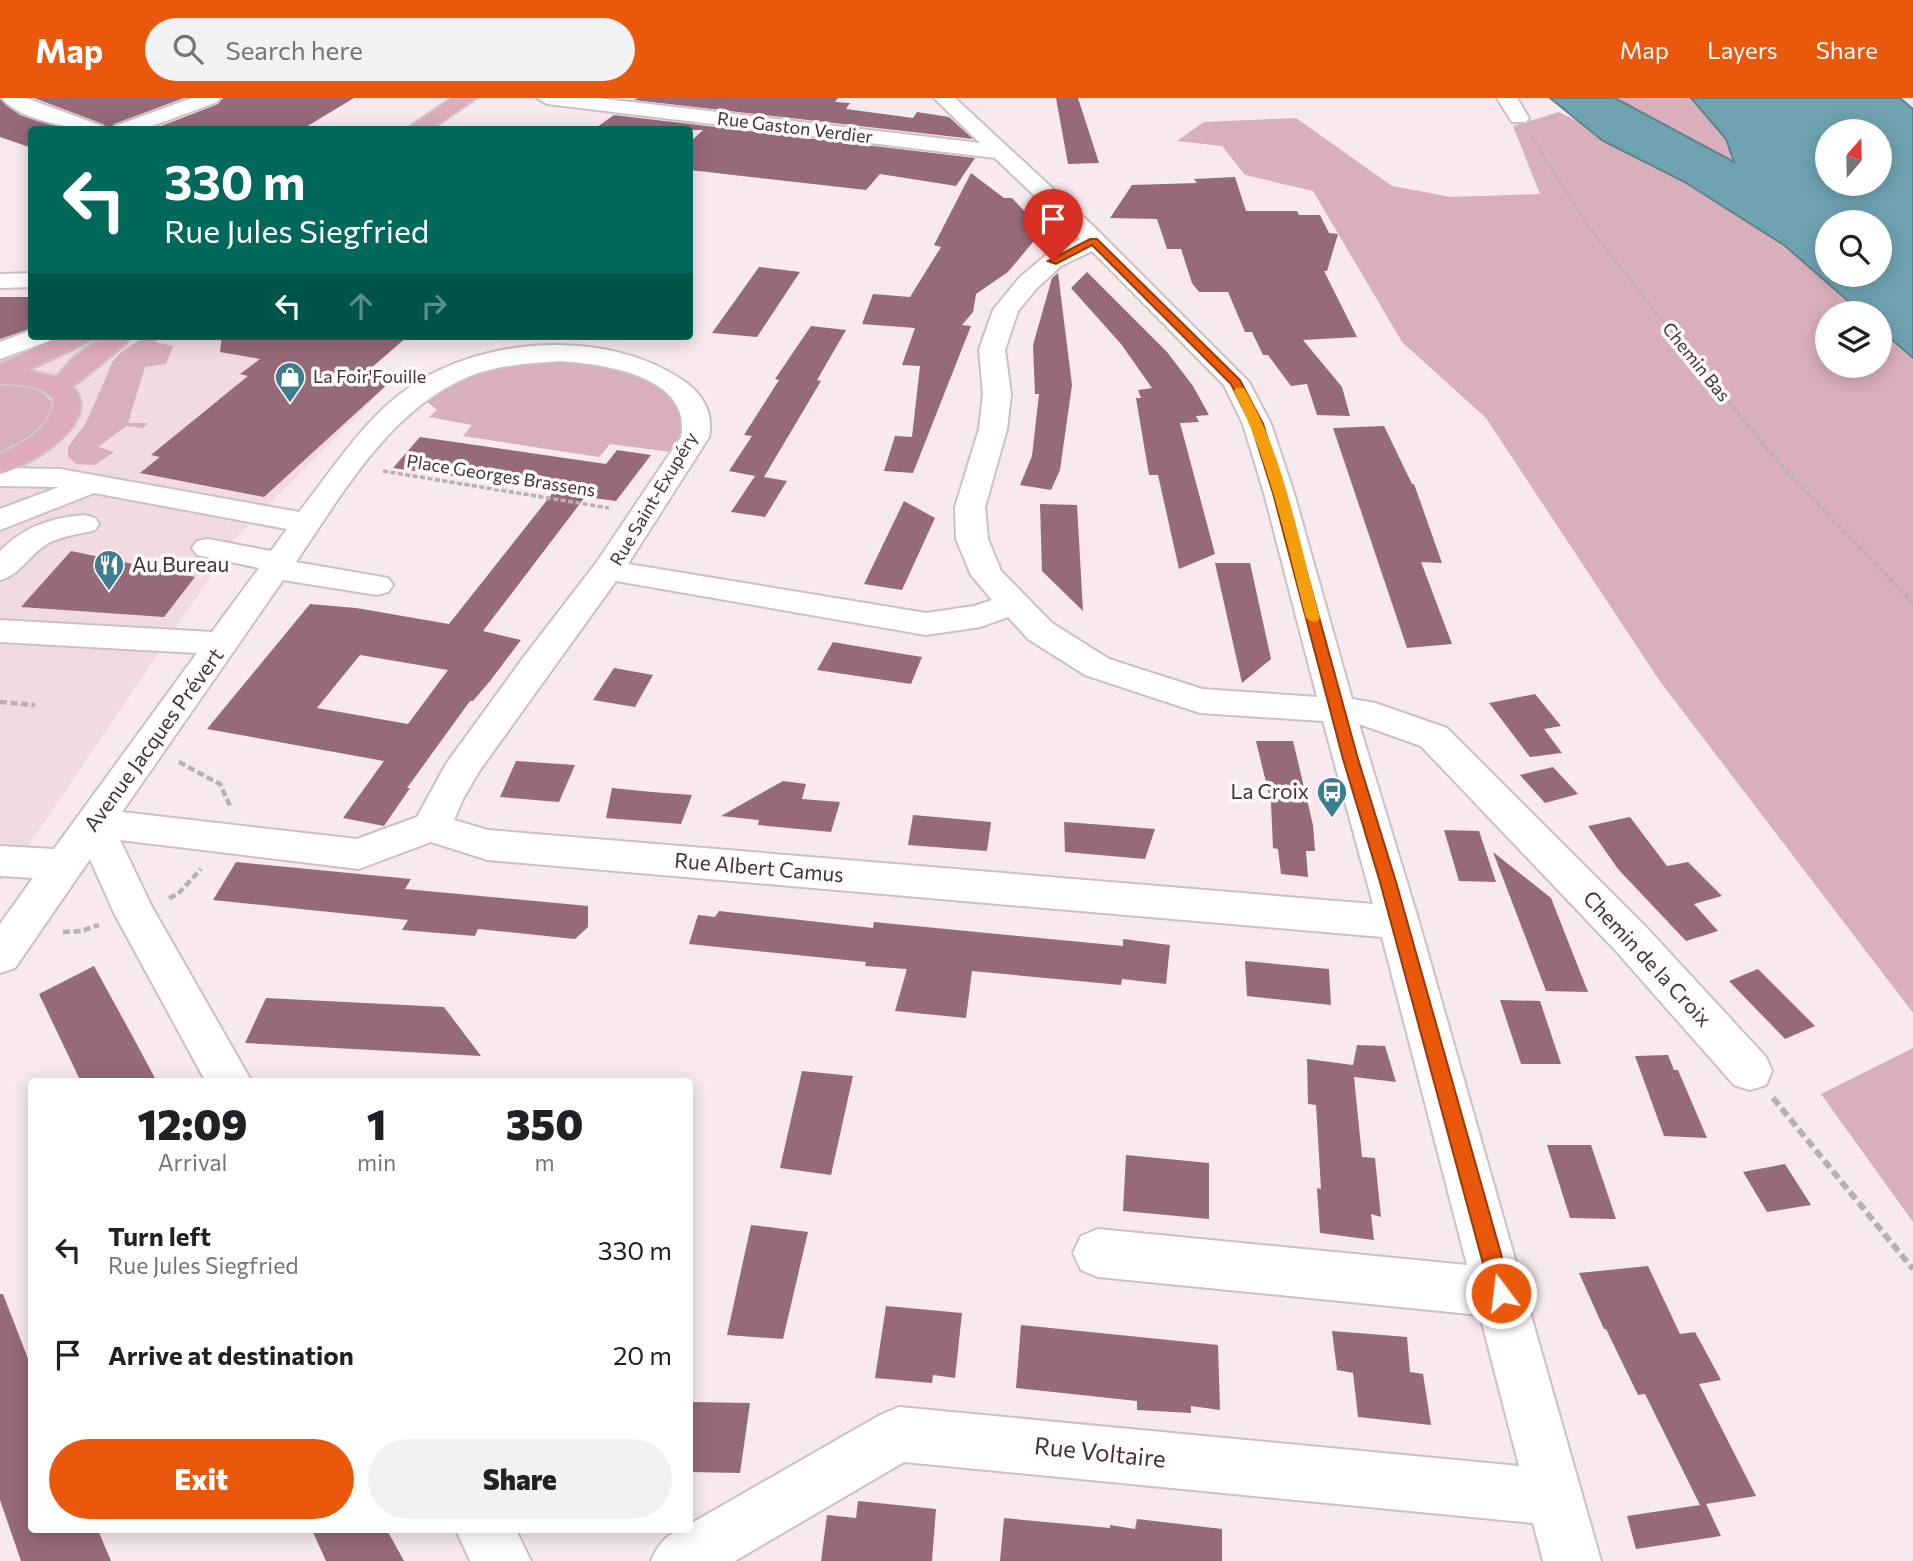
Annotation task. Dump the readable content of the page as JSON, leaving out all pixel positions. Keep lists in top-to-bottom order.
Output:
{
  "streets": {
    "street": [
      "Rue Gaston Verdier",
      "Rue Saint-Exupéry",
      "Avenue Jacques Prévert",
      "Rue Albert Camus",
      "Chemin de la Croix",
      "Rue Voltaire"
    ],
    "path": ["Chemin Bas", "Place Georges Brassens"]
  },
  "crossings": [
    ["Place Georges Brassens", "Rue Saint-Exupéry"],
    ["Rue Saint-Exupéry", "Avenue Jacques Prévert"],
    ["Rue Saint-Exupéry", "Chemin de la Croix"]
  ],
  "places": {
    "shop": ["La Foir'Fouille"],
    "restaurant": ["Au Bureau"],
    "bus stop": ["La Croix"]
  },
  "north": "top",
  "page": {
    "header": "Map",
    "search": "Search here",
    "nav": ["Map", "Layers", "Share"],
    "turn": ["330 m", "Rue Jules Siegfried"],
    "eta": [
      "12:09",
      "Arrival",
      "1",
      "min",
      "350",
      "m"
    ],
    "list": [
      {
        "name": "Turn left",
        "note": "Rue Jules Siegfried",
        "value": "330 m"
      },
      {
        "name": "Arrive at destination",
        "value": "20 m"
      }
    ],
    "buttons": ["Exit", "Share"]
  }
}
